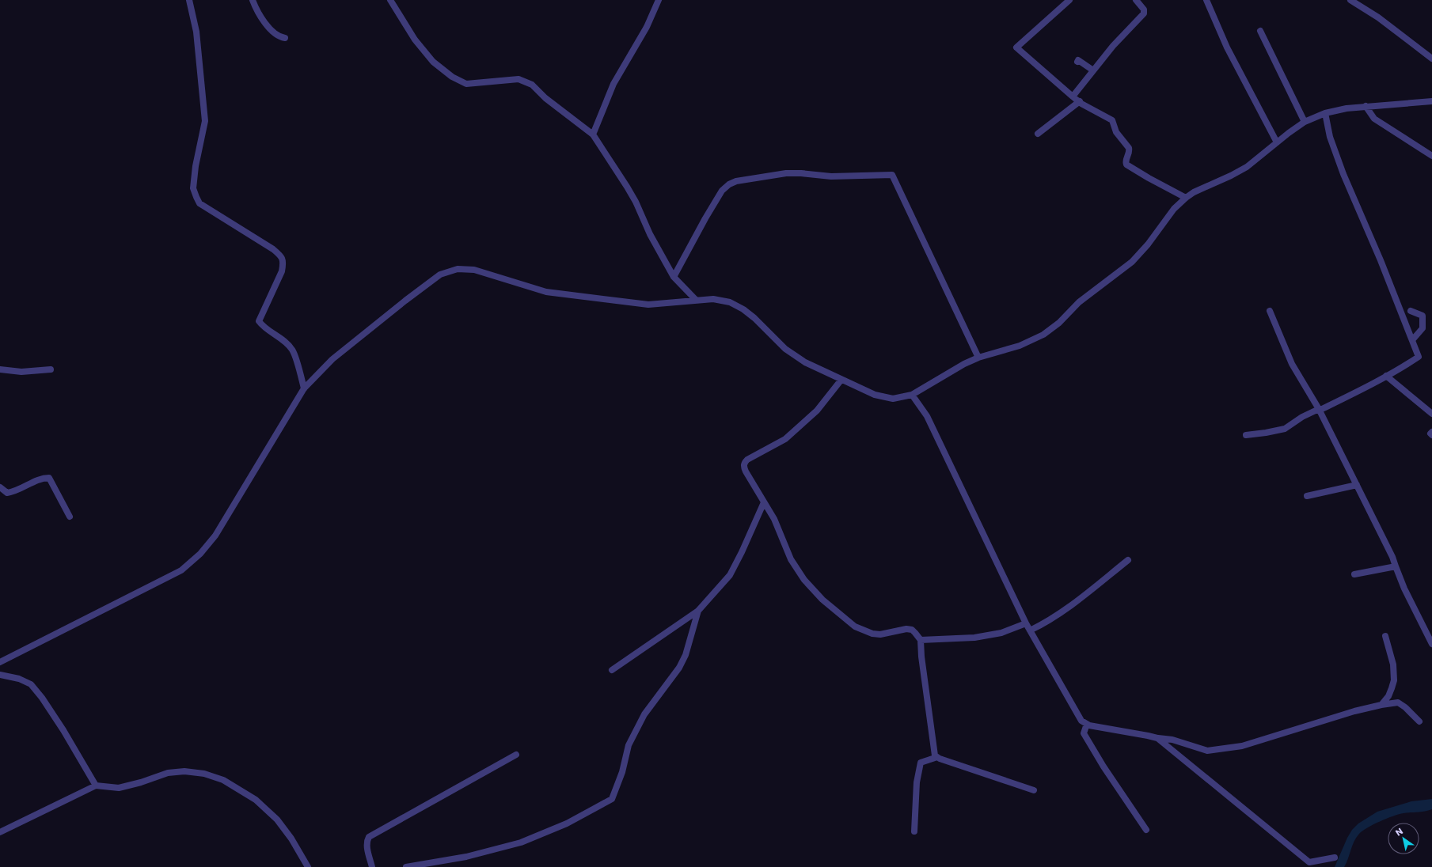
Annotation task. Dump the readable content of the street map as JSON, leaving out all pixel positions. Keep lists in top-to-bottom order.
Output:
{
  "north": "top left"
}
